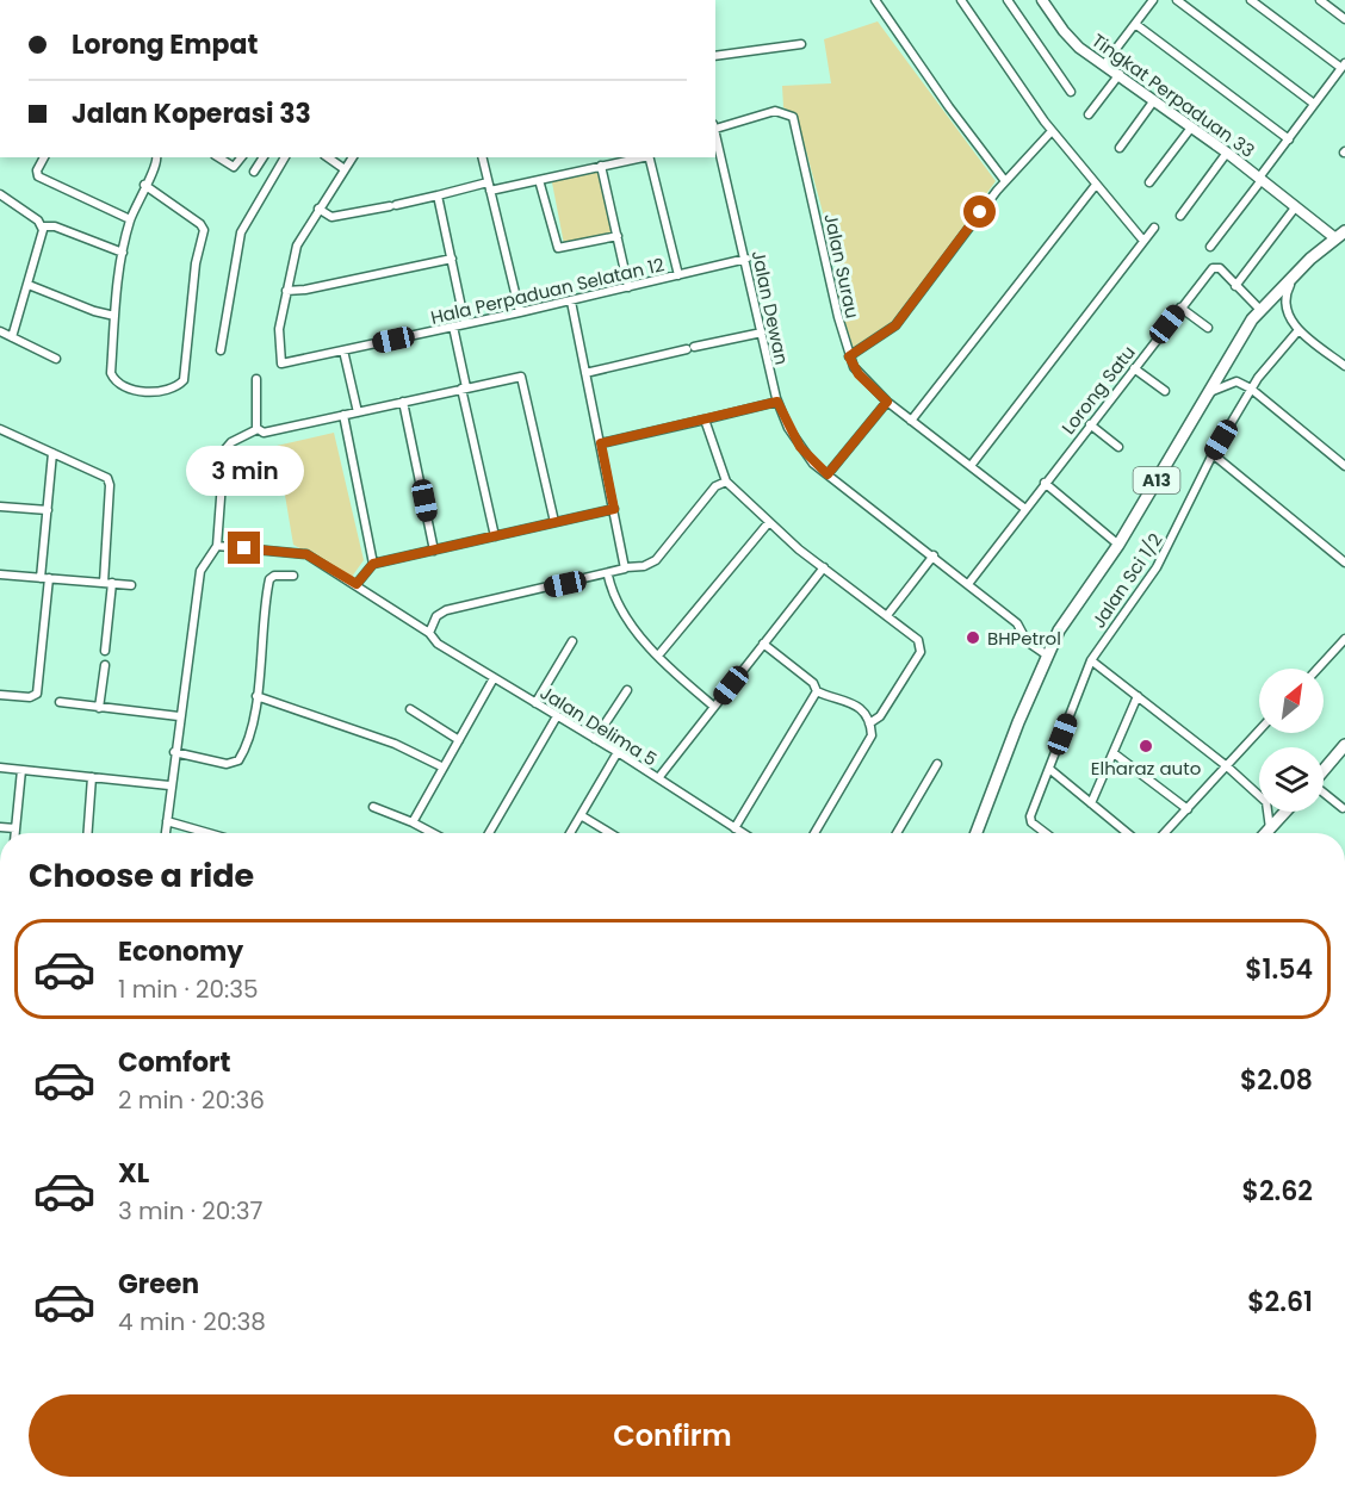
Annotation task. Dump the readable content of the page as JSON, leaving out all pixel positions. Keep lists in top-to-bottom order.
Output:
{
  "streets": {
    "main road": ["A13"],
    "street": [
      "Tingkat Perpaduan 33",
      "Jalan Surau",
      "Hala Perpaduan Selatan 12",
      "Jalan Dewan",
      "Lorong Satu",
      "Jalan Sci 1/2",
      "Jalan Delima 5"
    ]
  },
  "crossings": [
    ["Tingkat Perpaduan 33", "A13"],
    ["Jalan Surau", "Lorong Satu"],
    ["Hala Perpaduan Selatan 12", "Jalan Dewan"],
    ["Jalan Dewan", "Lorong Satu"],
    ["Jalan Dewan", "A13"],
    ["Lorong Satu", "A13"]
  ],
  "places": ["BHPetrol", "Elharaz auto"],
  "north": "top right",
  "page": {
    "banner": ["Lorong Empat", "Jalan Koperasi 33"],
    "bubble": "3 min",
    "heading": "Choose a ride",
    "list": [
      {
        "name": "Economy",
        "note": "1 min · 20:35",
        "value": "$1.54"
      },
      {
        "name": "Comfort",
        "note": "2 min · 20:36",
        "value": "$2.08"
      },
      {
        "name": "XL",
        "note": "3 min · 20:37",
        "value": "$2.62"
      },
      {
        "name": "Green",
        "note": "4 min · 20:38",
        "value": "$2.61"
      }
    ],
    "buttons": "Confirm"
  }
}
